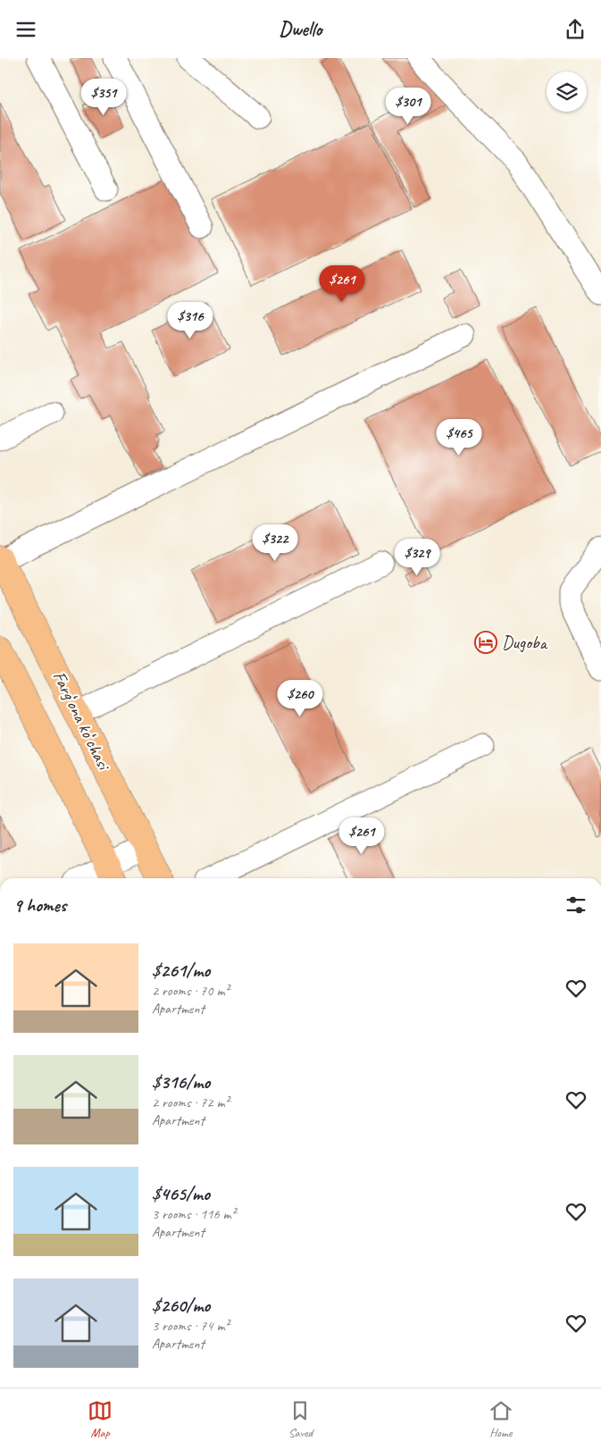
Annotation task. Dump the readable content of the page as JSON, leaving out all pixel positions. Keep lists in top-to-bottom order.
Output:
{
  "streets": {
    "main road": ["Fargʻona koʻchasi"]
  },
  "places": {
    "hotel": ["Dugoba"]
  },
  "page": {
    "header": "Dwello",
    "price": [
      "$351",
      "$301",
      "$261",
      "$316",
      "$465",
      "$322",
      "$329",
      "$260",
      "$261"
    ],
    "heading": "9 homes",
    "list": [
      {
        "name": "$261/mo",
        "note": "2 rooms · 70 m² · Apartment"
      },
      {
        "name": "$316/mo",
        "note": "2 rooms · 72 m² · Apartment"
      },
      {
        "name": "$465/mo",
        "note": "3 rooms · 116 m² · Apartment"
      },
      {
        "name": "$260/mo",
        "note": "3 rooms · 74 m² · Apartment"
      }
    ],
    "tabs": ["Map", "Saved", "Home"]
  }
}
